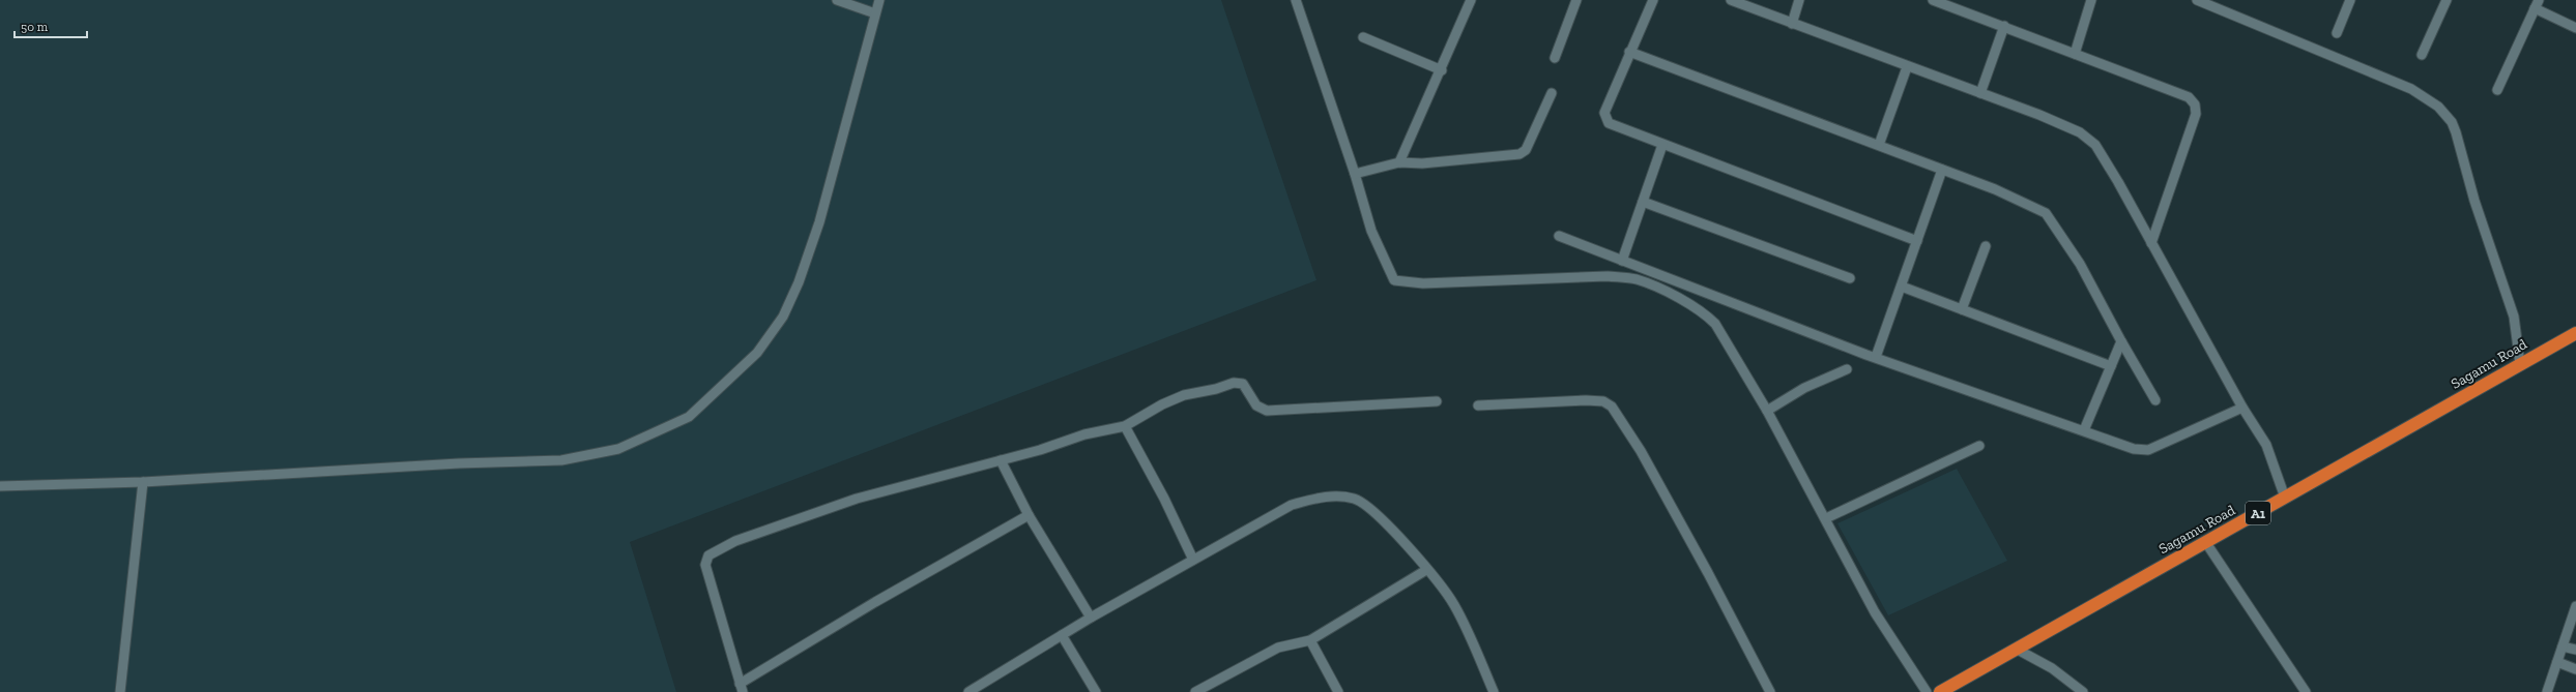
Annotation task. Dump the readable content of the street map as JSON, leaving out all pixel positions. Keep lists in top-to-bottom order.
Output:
{
  "streets": {
    "highway": ["Sagamu Road", "A1"]
  },
  "scale_bar": "50 m"
}
